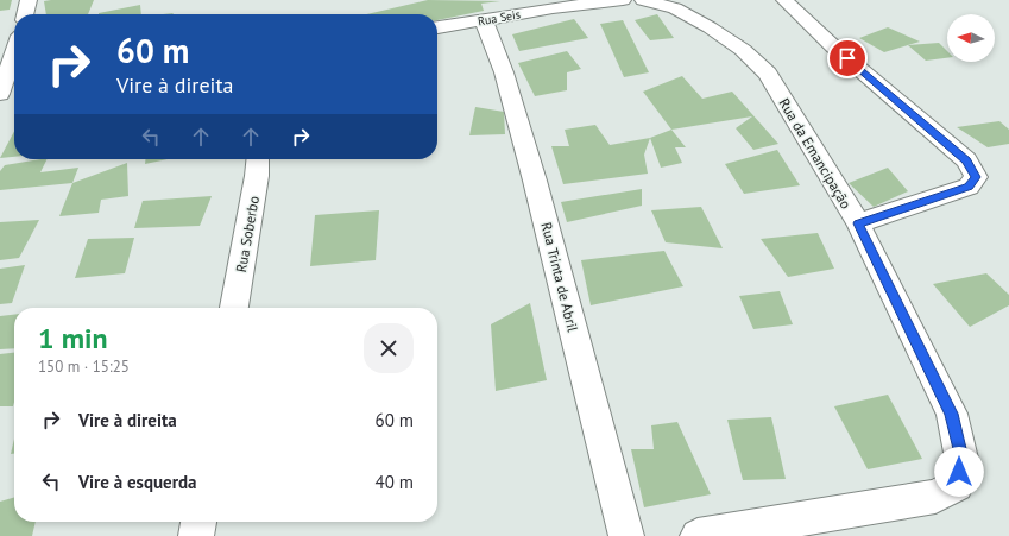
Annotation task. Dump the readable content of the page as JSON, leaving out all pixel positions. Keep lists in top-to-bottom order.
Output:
{
  "streets": {
    "street": [
      "Rua Seis",
      "Rua da Emancipação",
      "Rua Soberbo",
      "Rua Trinta de Abril"
    ]
  },
  "crossings": [
    ["Rua Seis", "Rua Trinta de Abril"]
  ],
  "north": "left",
  "page": {
    "turn": ["60 m", "Vire à direita"],
    "heading": ["1 min", "150 m · 15:25"],
    "list": [
      {
        "name": "Vire à direita",
        "value": "60 m"
      },
      {
        "name": "Vire à esquerda",
        "value": "40 m"
      }
    ]
  }
}
